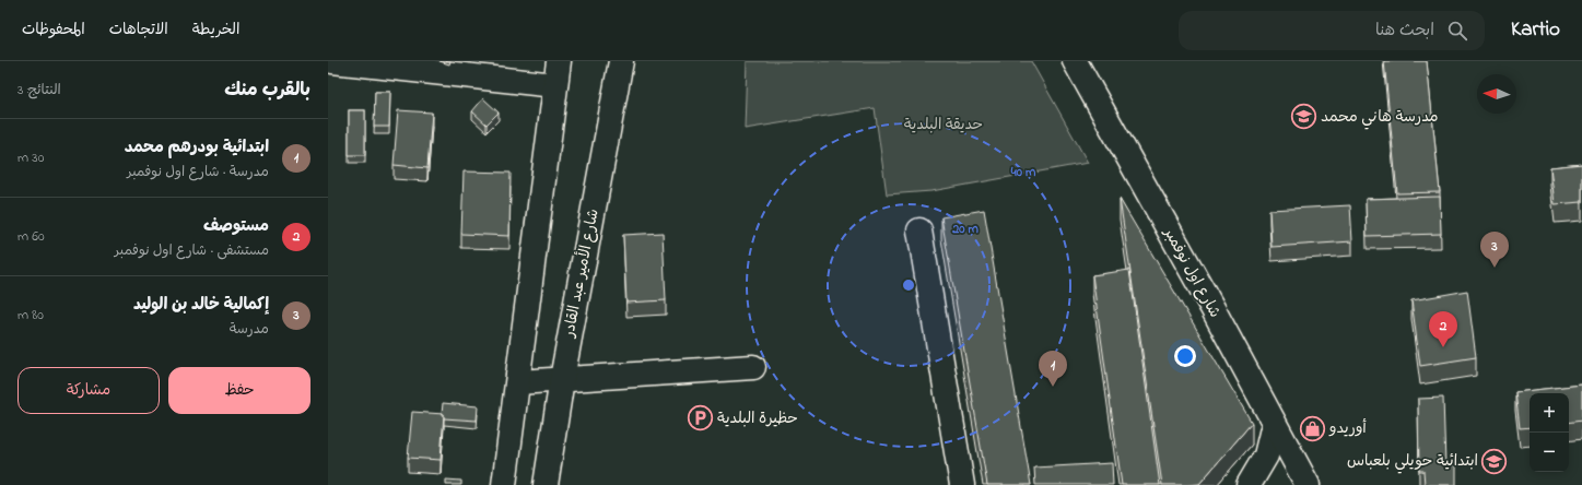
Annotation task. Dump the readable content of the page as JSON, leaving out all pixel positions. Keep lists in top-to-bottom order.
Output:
{
  "streets": {
    "street": ["شارع الأمير عبد القادر", "شارع اول نوفمبر"]
  },
  "parks": ["حديقة البلدية"],
  "places": {
    "school or university": ["مدرسة هاني محمد", "ابتدائية حويلي بلعباس"],
    "parking": ["حظيرة البلدية"],
    "shop": ["أوريدو"]
  },
  "north": "left",
  "page": {
    "header": "Kartio",
    "search": "ابحث هنا",
    "nav": ["الخريطة", "الاتجاهات", "المحفوظات"],
    "heading": ["بالقرب منك", "النتائج: 3"],
    "list": [
      {
        "mark": "1",
        "name": "ابتدائية بودرهم محمد",
        "note": "مدرسة · شارع اول نوفمبر",
        "value": "30 m"
      },
      {
        "mark": "2",
        "name": "مستوصف",
        "note": "مستشفى · شارع اول نوفمبر",
        "value": "60 m"
      },
      {
        "mark": "3",
        "name": "إكمالية خالد بن الوليد",
        "note": "مدرسة",
        "value": "80 m"
      }
    ],
    "pins": ["3", "2", "1"],
    "buttons": ["حفظ", "مشاركة"],
    "map_buttons": ["+", "−"]
  },
  "rings": ["40 m", "20 m"]
}
